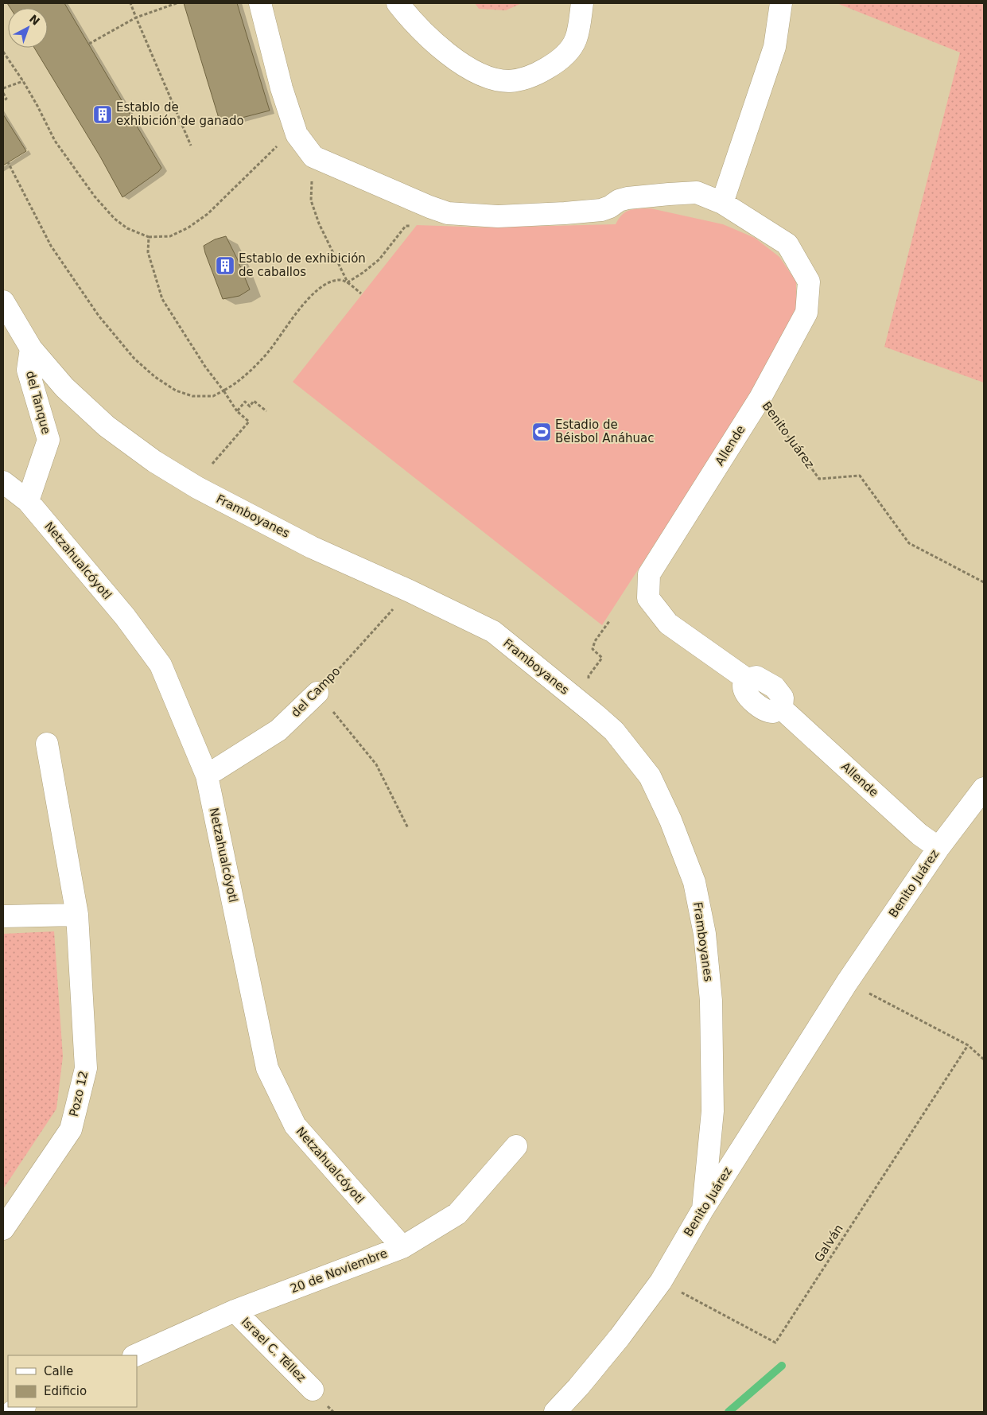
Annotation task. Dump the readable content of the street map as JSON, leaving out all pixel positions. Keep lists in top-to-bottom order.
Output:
{
  "streets": {
    "street": [
      "del Tanque",
      "Benito Juárez",
      "Allende",
      "Framboyanes",
      "Netzahualcóyotl",
      "del Campo",
      "Pozo 12",
      "20 de Noviembre",
      "Israel C. Téllez"
    ],
    "path": ["Galván"]
  },
  "crossings": [
    ["del Tanque", "Framboyanes"],
    ["del Tanque", "Netzahualcóyotl"],
    ["Benito Juárez", "Allende"],
    ["Benito Juárez", "Framboyanes"],
    ["Benito Juárez", "Galván"],
    ["Framboyanes", "del Campo"],
    ["Netzahualcóyotl", "del Campo"],
    ["Netzahualcóyotl", "20 de Noviembre"],
    ["20 de Noviembre", "Israel C. Téllez"]
  ],
  "places": {
    "building": ["Establo de exhibición de ganado", "Establo de exhibición de caballos"],
    "sports": ["Estadio de Béisbol Anáhuac"]
  },
  "legend": ["Calle", "Edificio"],
  "north": "top right"
}
